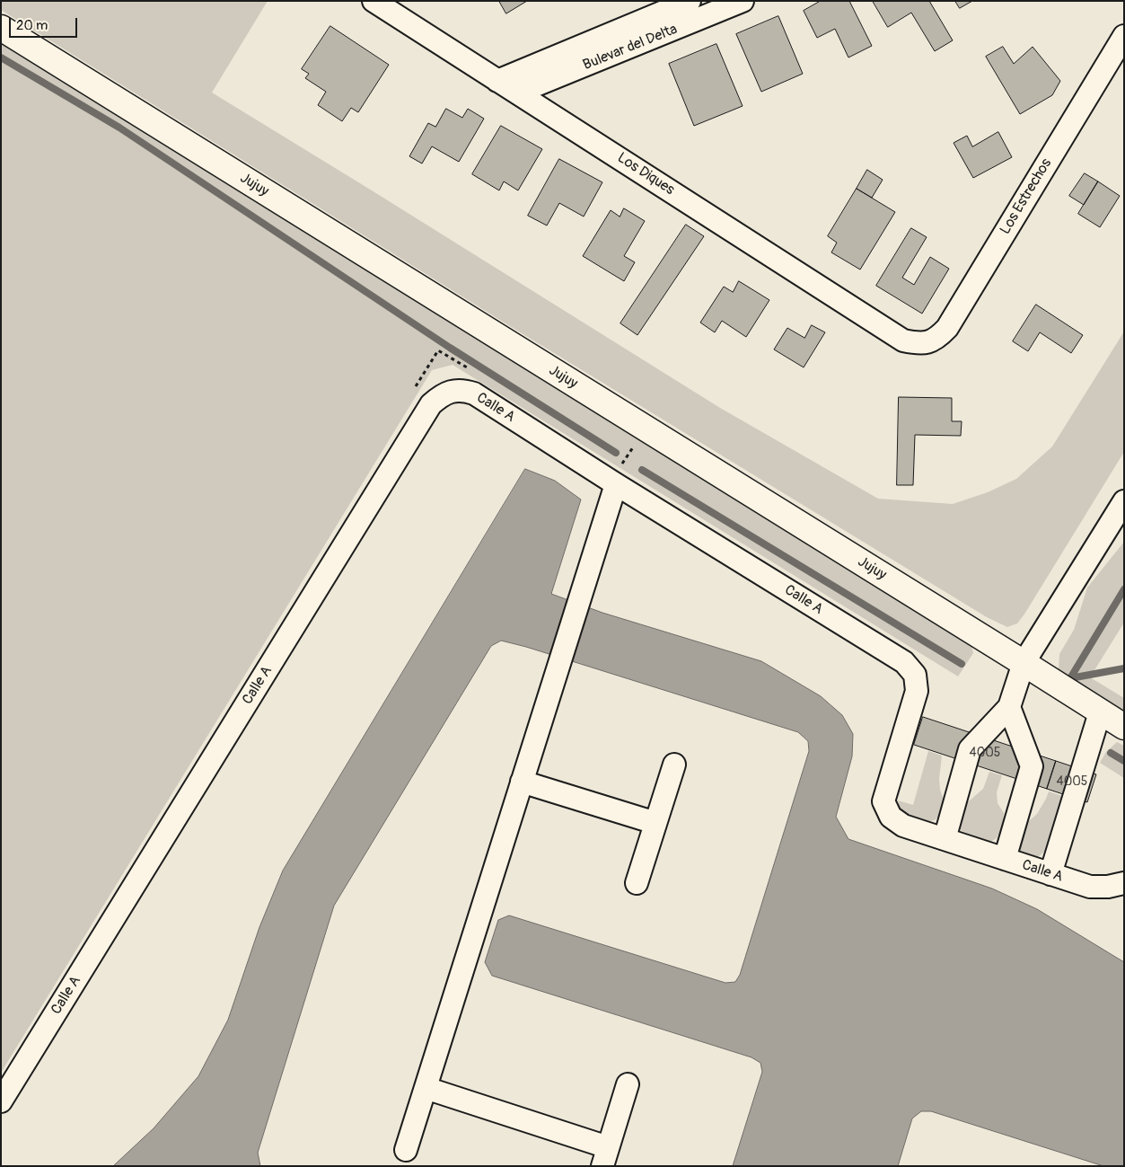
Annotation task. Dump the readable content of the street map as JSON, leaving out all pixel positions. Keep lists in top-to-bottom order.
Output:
{
  "streets": {
    "street": [
      "Bulevar del Delta",
      "Los Diques",
      "Jujuy",
      "Los Estrechos",
      "Calle A"
    ]
  },
  "crossings": [
    ["Bulevar del Delta", "Los Diques"],
    ["Los Diques", "Los Estrechos"]
  ],
  "house_numbers": ["4005", "4005"],
  "scale_bar": "20 m"
}
